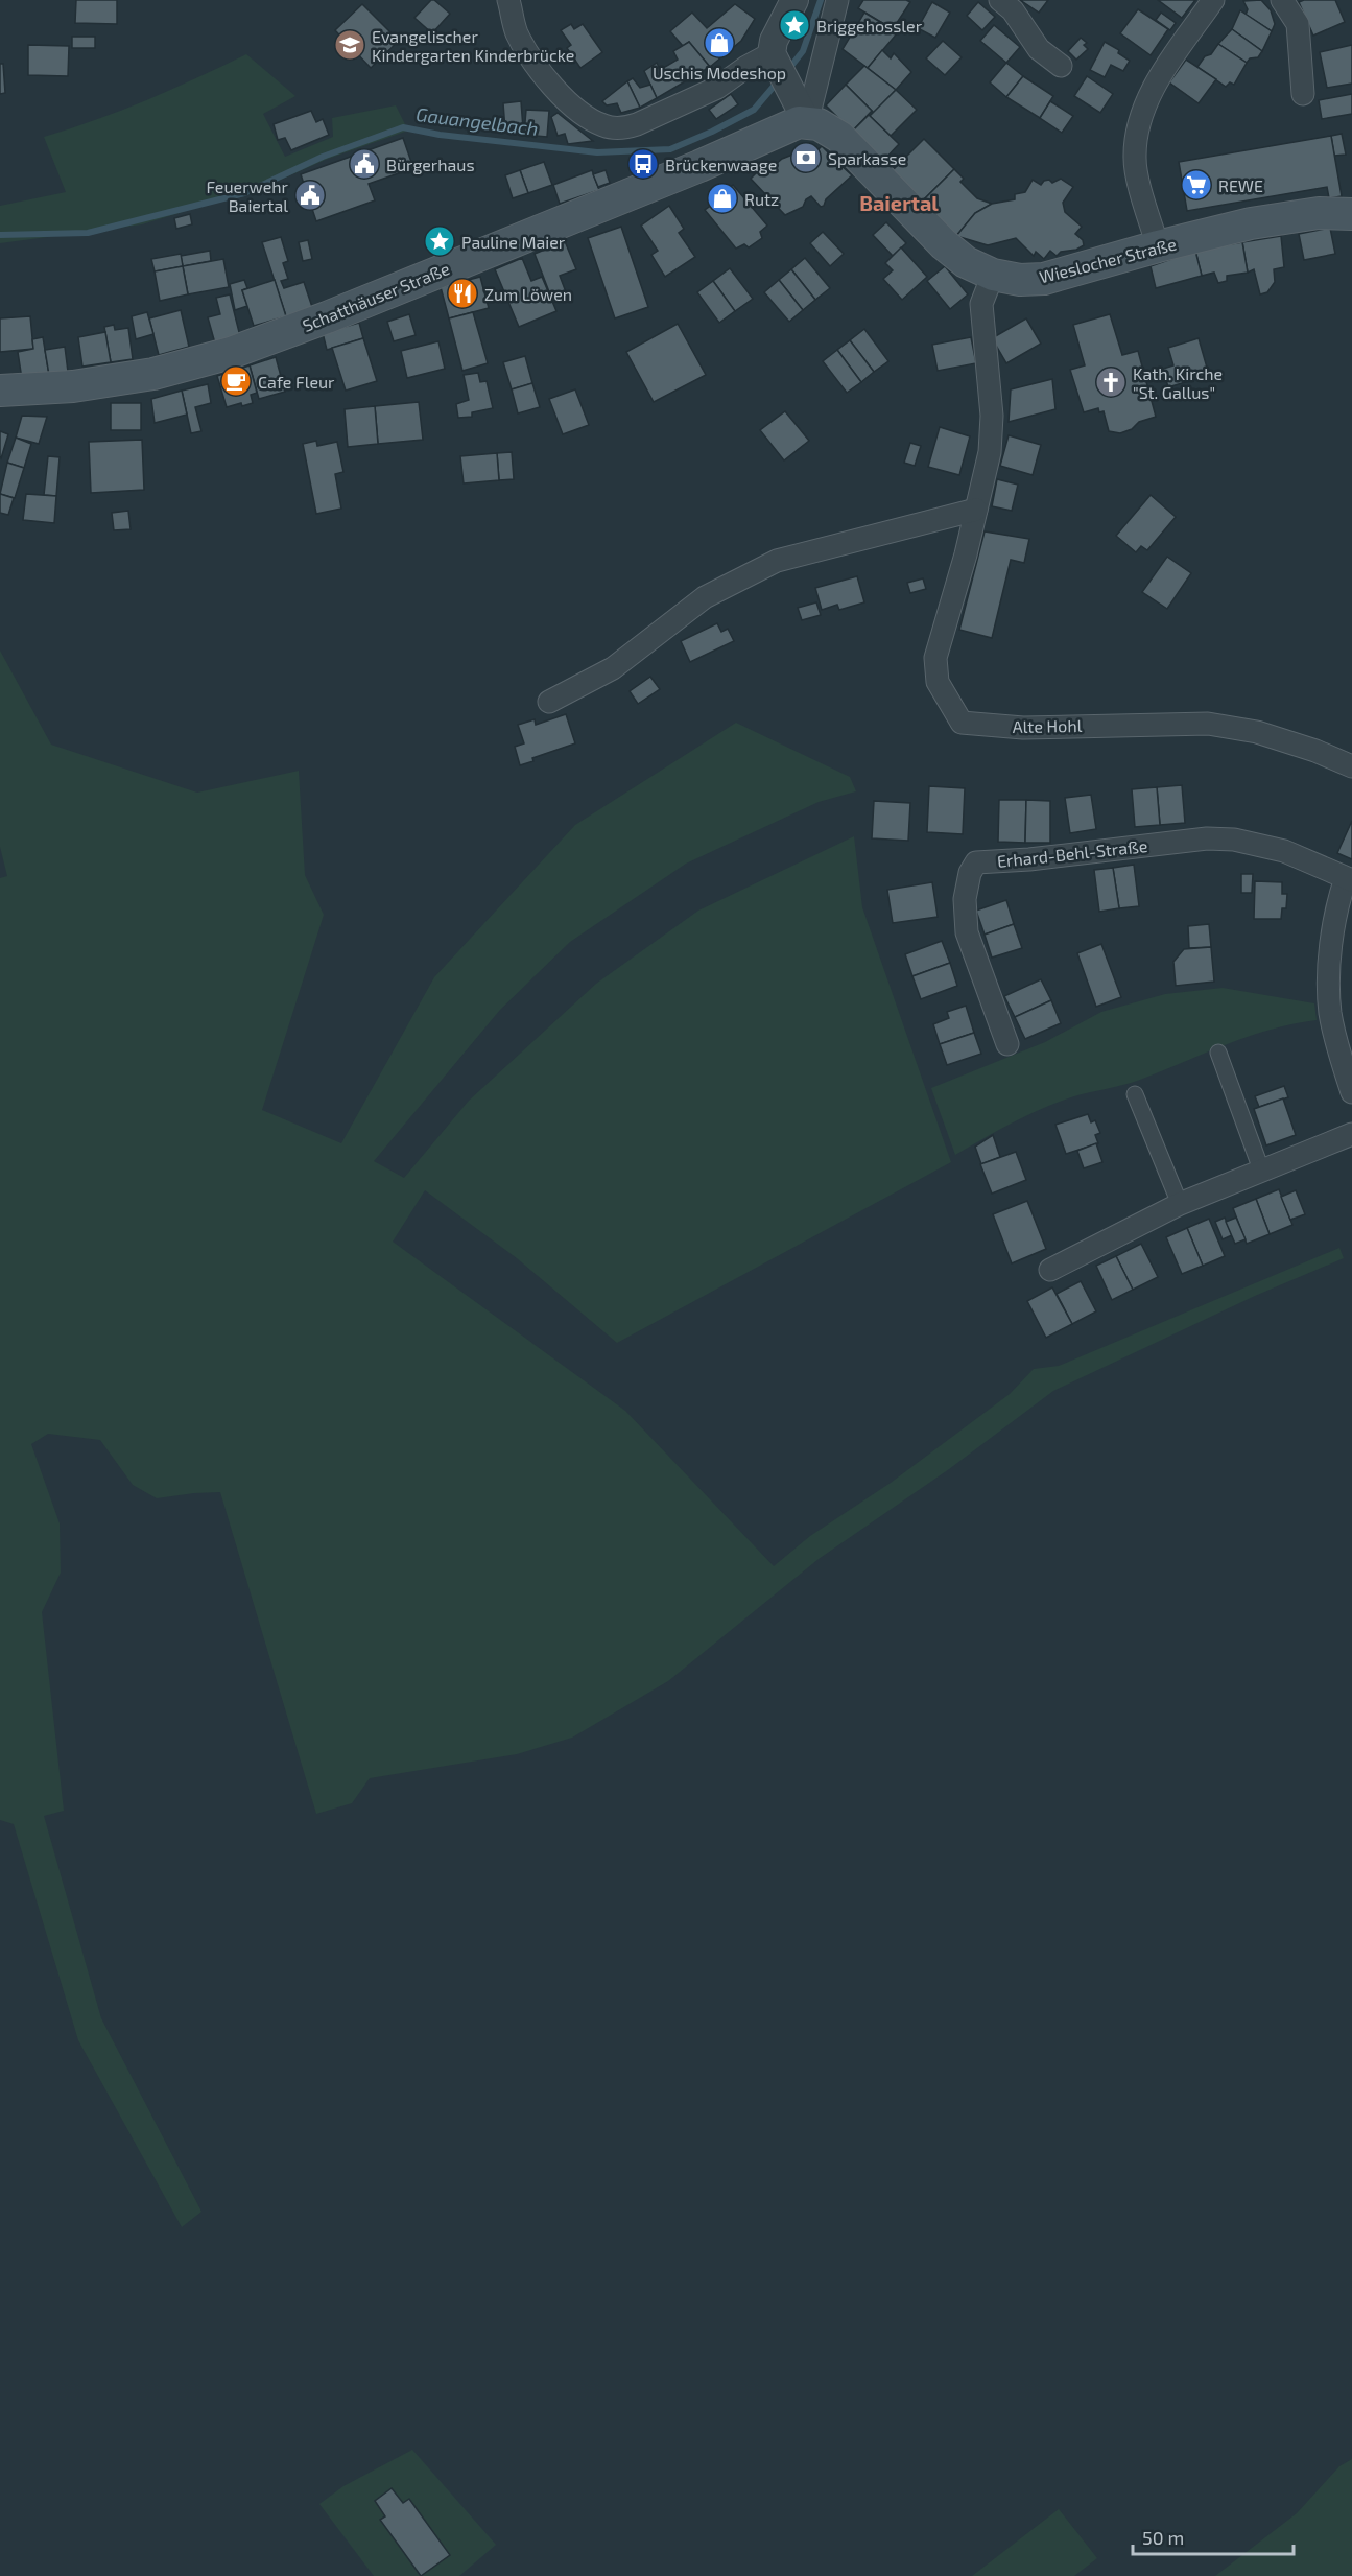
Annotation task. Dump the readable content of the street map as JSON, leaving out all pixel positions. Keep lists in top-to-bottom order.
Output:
{
  "streets": {
    "main road": ["Wieslocher Straße", "Schatthäuser Straße"],
    "street": ["Alte Hohl", "Erhard-Behl-Straße"]
  },
  "crossings": [
    ["Wieslocher Straße", "Schatthäuser Straße"],
    ["Wieslocher Straße", "Alte Hohl"]
  ],
  "districts": ["Baiertal"],
  "water": ["Gauangelbach"],
  "places": {
    "place": ["Briggehossler", "Pauline Maier"],
    "shop": ["Uschis Modeshop", "Rutz"],
    "school or university": ["Evangelischer Kindergarten Kinderbrücke"],
    "bank": ["Sparkasse"],
    "public building": ["Bürgerhaus", "Feuerwehr Baiertal"],
    "bus stop": ["Brückenwaage"],
    "supermarket": ["REWE"],
    "restaurant": ["Zum Löwen"],
    "cafe": ["Cafe Fleur"],
    "church": ["Kath. Kirche \"St. Gallus\""]
  },
  "scale_bar": "50 m"
}
